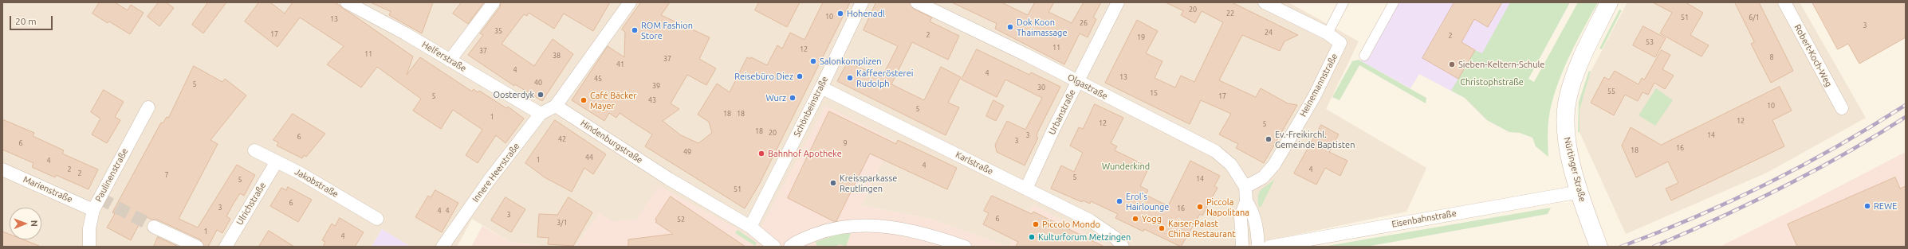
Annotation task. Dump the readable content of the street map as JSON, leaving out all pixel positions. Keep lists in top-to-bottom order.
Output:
{
  "streets": {
    "main road": ["Nürtinger Straße"],
    "street": [
      "Robert-Koch-Weg",
      "Helferstraße",
      "Heinemannstraße",
      "Olgastraße",
      "Schönbeinstraße",
      "Urbanstraße",
      "Hindenburgstraße",
      "Karlstraße",
      "Innere Heerstraße",
      "Paulinenstraße",
      "Jakobstraße",
      "Marienstraße",
      "Ulrichstraße",
      "Eisenbahnstraße"
    ]
  },
  "crossings": [
    ["Helferstraße", "Innere Heerstraße"],
    ["Heinemannstraße", "Olgastraße"],
    ["Olgastraße", "Urbanstraße"],
    ["Schönbeinstraße", "Hindenburgstraße"],
    ["Schönbeinstraße", "Karlstraße"],
    ["Urbanstraße", "Karlstraße"],
    ["Hindenburgstraße", "Innere Heerstraße"],
    ["Nürtinger Straße", "Eisenbahnstraße"],
    ["Paulinenstraße", "Marienstraße"],
    ["Jakobstraße", "Ulrichstraße"]
  ],
  "parks": ["Christophstraße", "Wunderkind"],
  "places": [
    "Hohenadl",
    "Dok Koon Thaimassage",
    "ROM Fashion Store",
    "Salonkomplizen",
    "Sieben-Keltern-Schule",
    "Reisebüro Diez",
    "Kaffeerösterei Rudolph",
    "Oosterdyk",
    "Wurz",
    "Café Bäcker Mayer",
    "Ev.-Freikirchl. Gemeinde Baptisten",
    "Bahnhof Apotheke",
    "Kreissparkasse Reutlingen",
    "Erol's Hairlounge",
    "REWE",
    "Piccola Napolitana",
    "Yogg",
    "Piccolo Mondo",
    "Kaiser-Palast China Restaurant",
    "Kulturforum Metzingen"
  ],
  "house_numbers": [
    "20",
    "22",
    "10",
    "51",
    "6/1",
    "13",
    "26",
    "3",
    "35",
    "24",
    "17",
    "2",
    "2",
    "19",
    "53",
    "11",
    "12",
    "37",
    "11",
    "38",
    "8",
    "37",
    "41",
    "4",
    "4",
    "13",
    "45",
    "40",
    "5",
    "39",
    "30",
    "55",
    "15",
    "5",
    "17",
    "43",
    "10",
    "5",
    "18",
    "18",
    "1",
    "12",
    "12",
    "5",
    "18",
    "20",
    "3",
    "14",
    "6",
    "42",
    "3",
    "6",
    "9",
    "16",
    "18",
    "49",
    "44",
    "1",
    "4",
    "4",
    "2",
    "4",
    "2",
    "7",
    "5",
    "14",
    "5",
    "51",
    "6",
    "3",
    "16",
    "4",
    "4",
    "3",
    "6",
    "52",
    "3/1",
    "1",
    "4"
  ],
  "scale_bar": "20 m",
  "north": "right"
}
